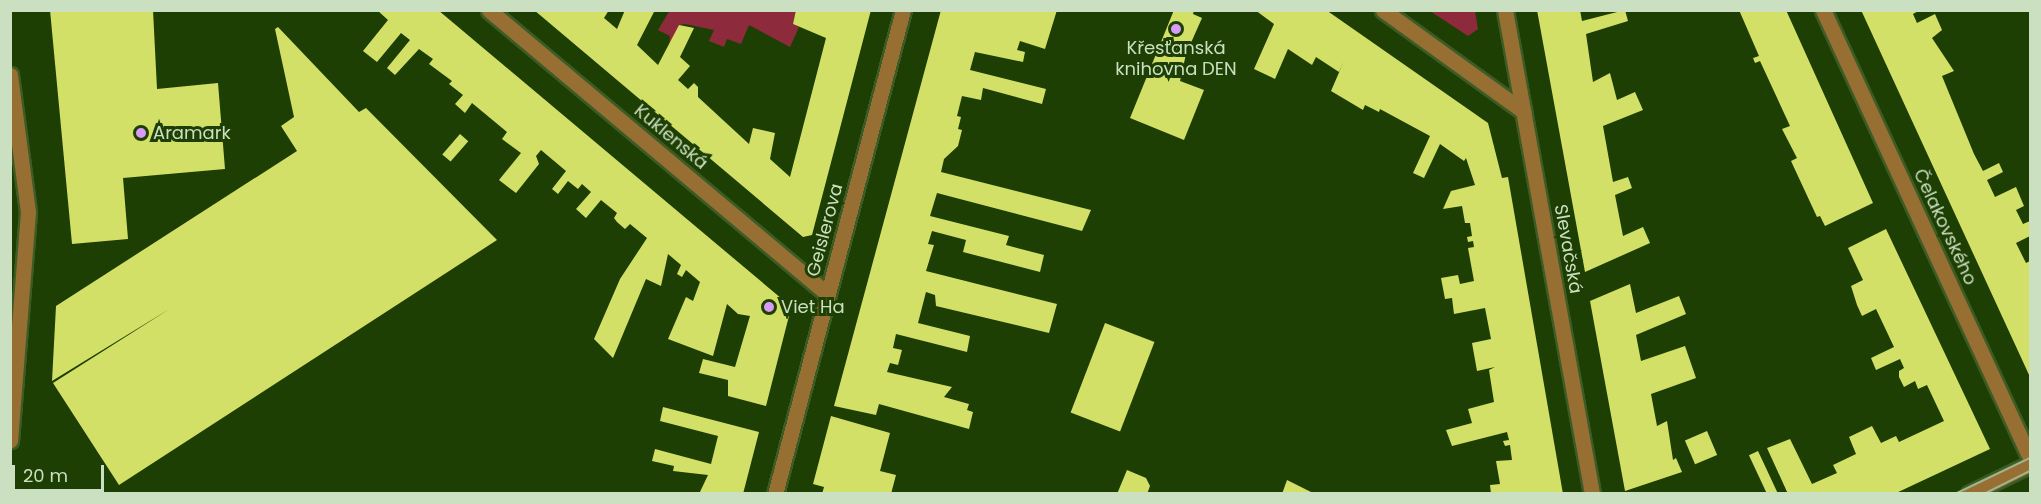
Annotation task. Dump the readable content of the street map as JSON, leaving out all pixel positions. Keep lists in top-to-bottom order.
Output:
{
  "streets": {
    "street": [
      "Kuklenská",
      "Čelakovského",
      "Geislerova",
      "Slevačská"
    ]
  },
  "crossings": [
    ["Kuklenská", "Geislerova"]
  ],
  "places": ["Křesťanská knihovna DEN", "Aramark", "Viet Ha"],
  "scale_bar": "20 m"
}
